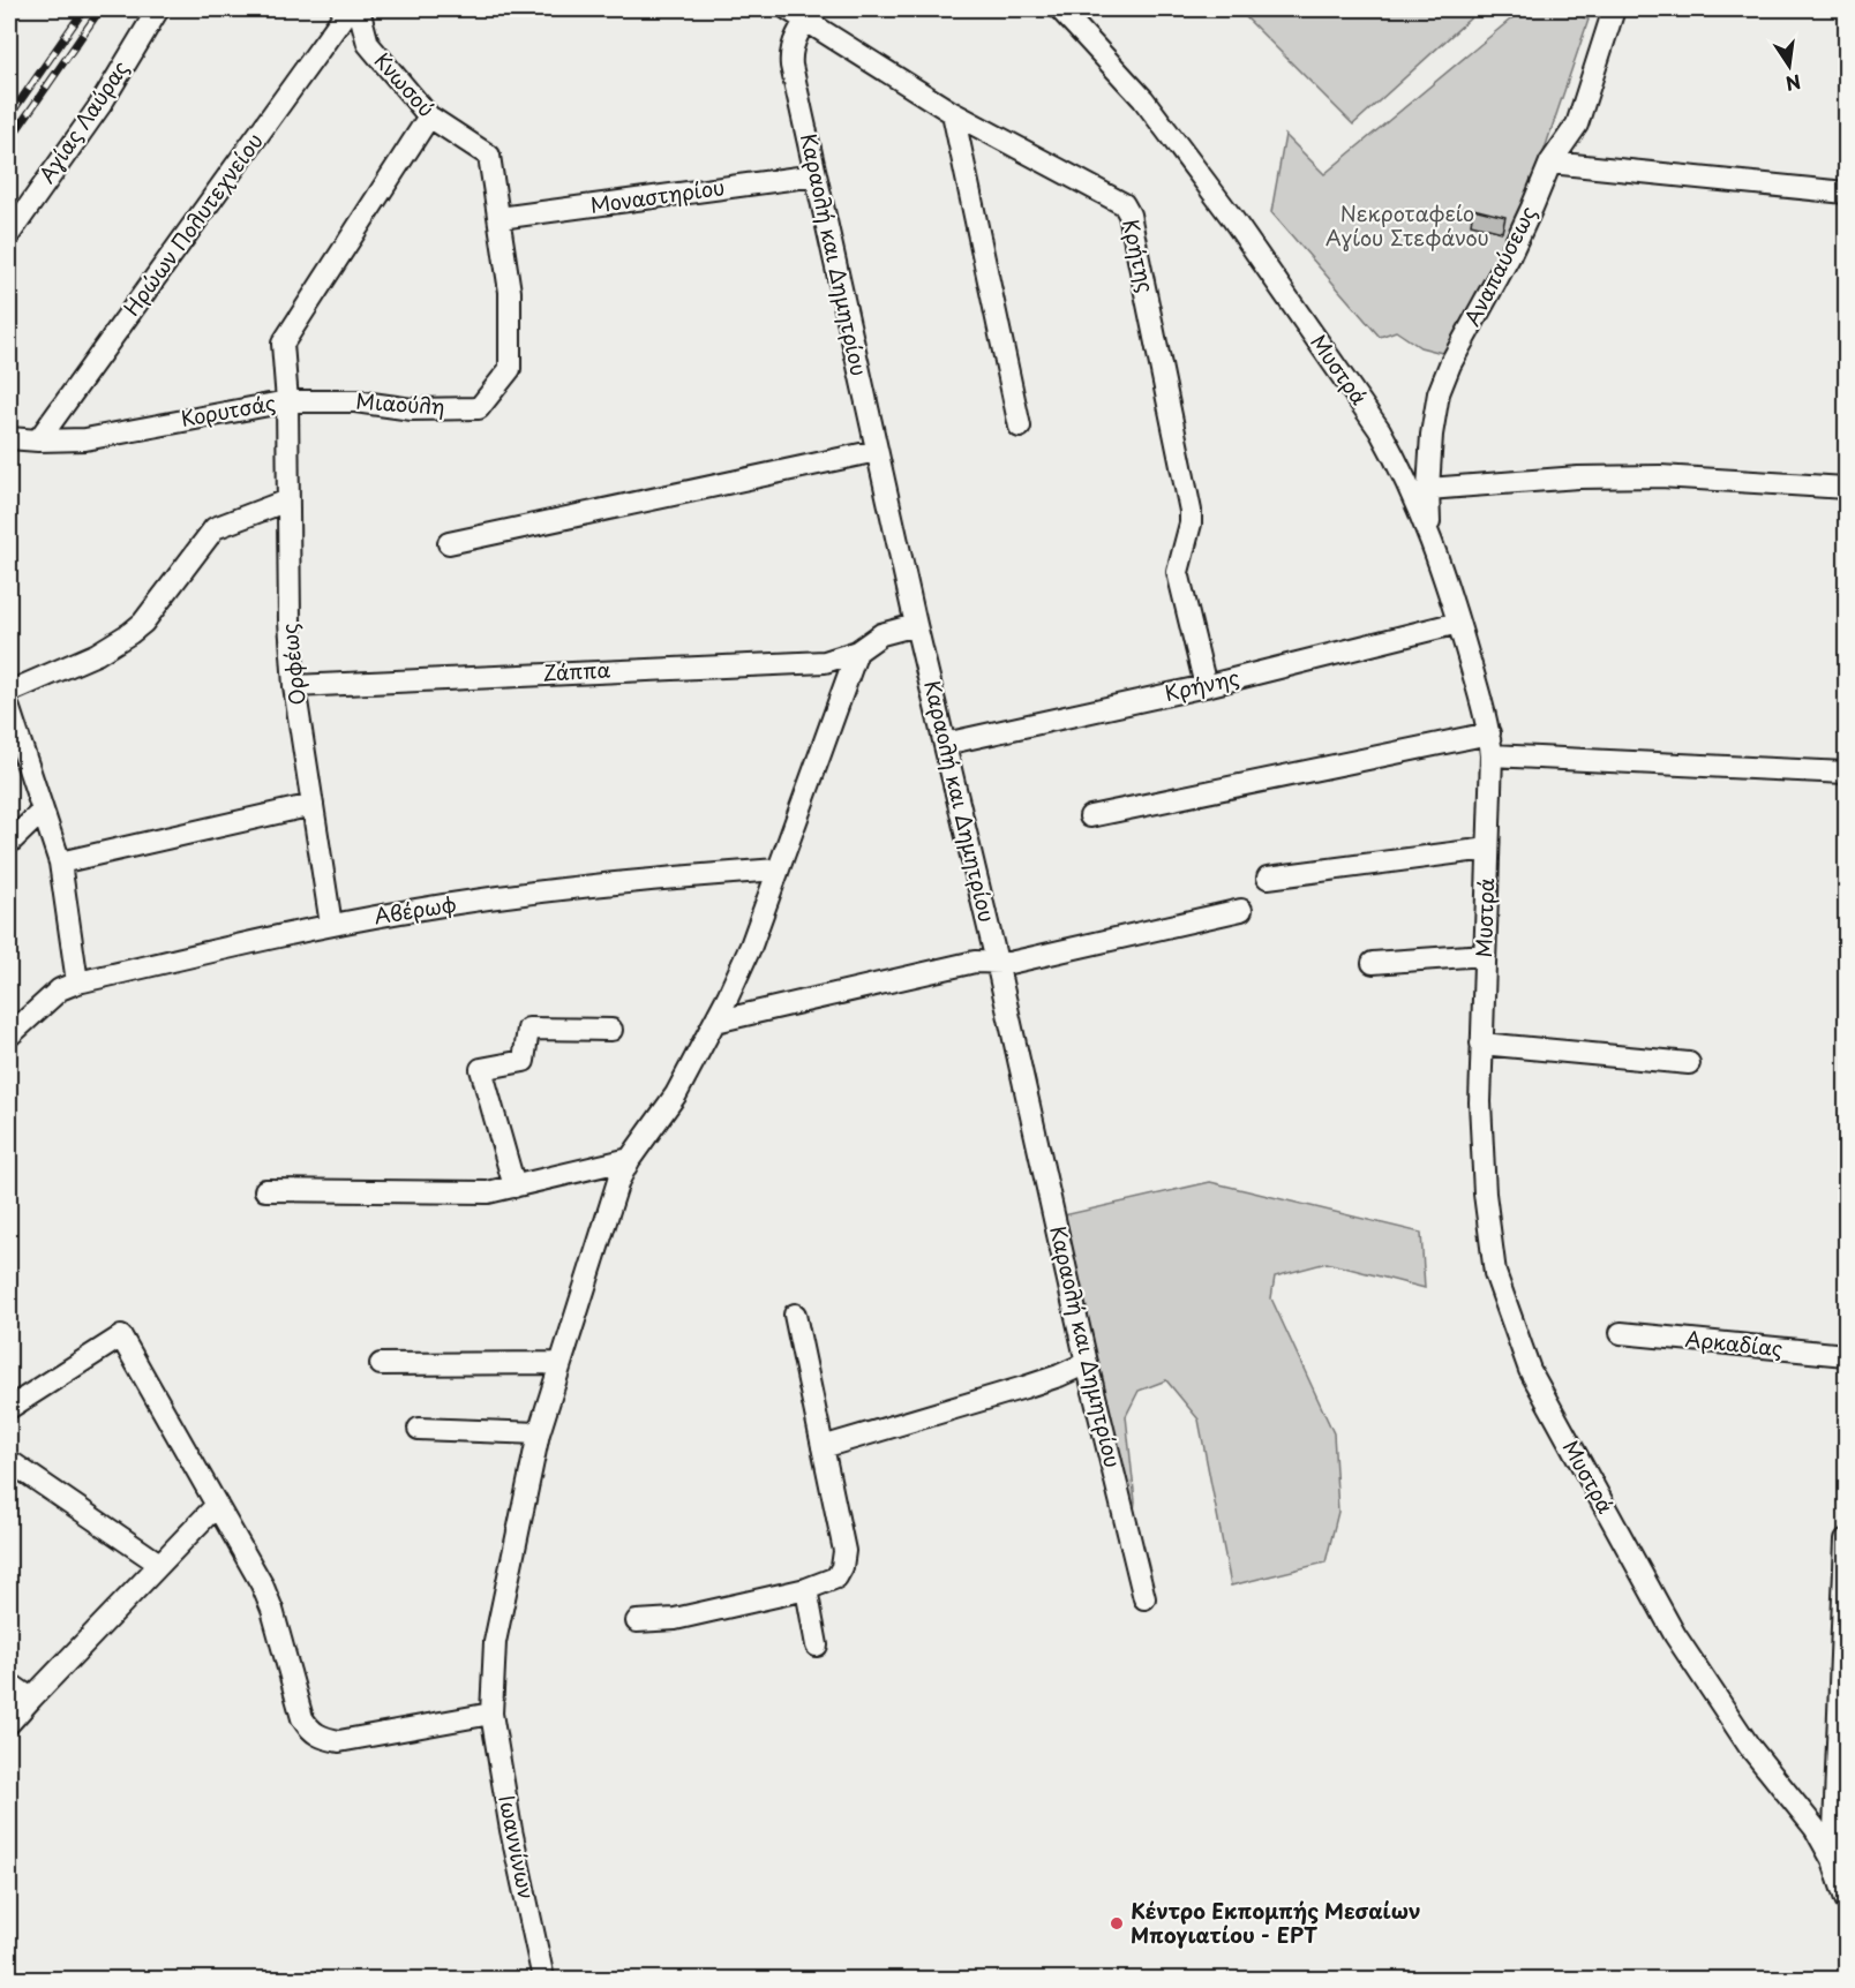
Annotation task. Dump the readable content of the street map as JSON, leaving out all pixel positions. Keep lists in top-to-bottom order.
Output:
{
  "streets": {
    "street": [
      "Κνωσού",
      "Αγίας Λαύρας",
      "Μοναστηρίου",
      "Ηρώων Πολυτεχνείου",
      "Καραολή και Δημητρίου",
      "Κρήτης",
      "Αναπαύσεως",
      "Μυστρά",
      "Μιαούλη",
      "Κορυτσάς",
      "Ορφέως",
      "Ζάππα",
      "Κρήνης",
      "Αβέρωφ",
      "Αρκαδίας",
      "Ιωαννίνων"
    ]
  },
  "crossings": [
    ["Κνωσού", "Μοναστηρίου"],
    ["Κνωσού", "Μιαούλη"],
    ["Κνωσού", "Κορυτσάς"],
    ["Μοναστηρίου", "Καραολή και Δημητρίου"],
    ["Μοναστηρίου", "Μιαούλη"],
    ["Ηρώων Πολυτεχνείου", "Κορυτσάς"],
    ["Καραολή και Δημητρίου", "Κρήτης"],
    ["Καραολή και Δημητρίου", "Ζάππα"],
    ["Καραολή και Δημητρίου", "Κρήνης"],
    ["Κρήτης", "Κρήνης"],
    ["Αναπαύσεως", "Μυστρά"],
    ["Μυστρά", "Κρήνης"],
    ["Μιαούλη", "Κορυτσάς"],
    ["Μιαούλη", "Ορφέως"],
    ["Κορυτσάς", "Ορφέως"],
    ["Ορφέως", "Ζάππα"],
    ["Ορφέως", "Αβέρωφ"],
    ["Ζάππα", "Ιωαννίνων"],
    ["Αβέρωφ", "Ιωαννίνων"]
  ],
  "parks": ["Νεκροταφείο Αγίου Στεφάνου"],
  "places": ["Κέντρο Εκπομπής Μεσαίων Μπογιατίου - ΕΡΤ"],
  "north": "bottom"
}
